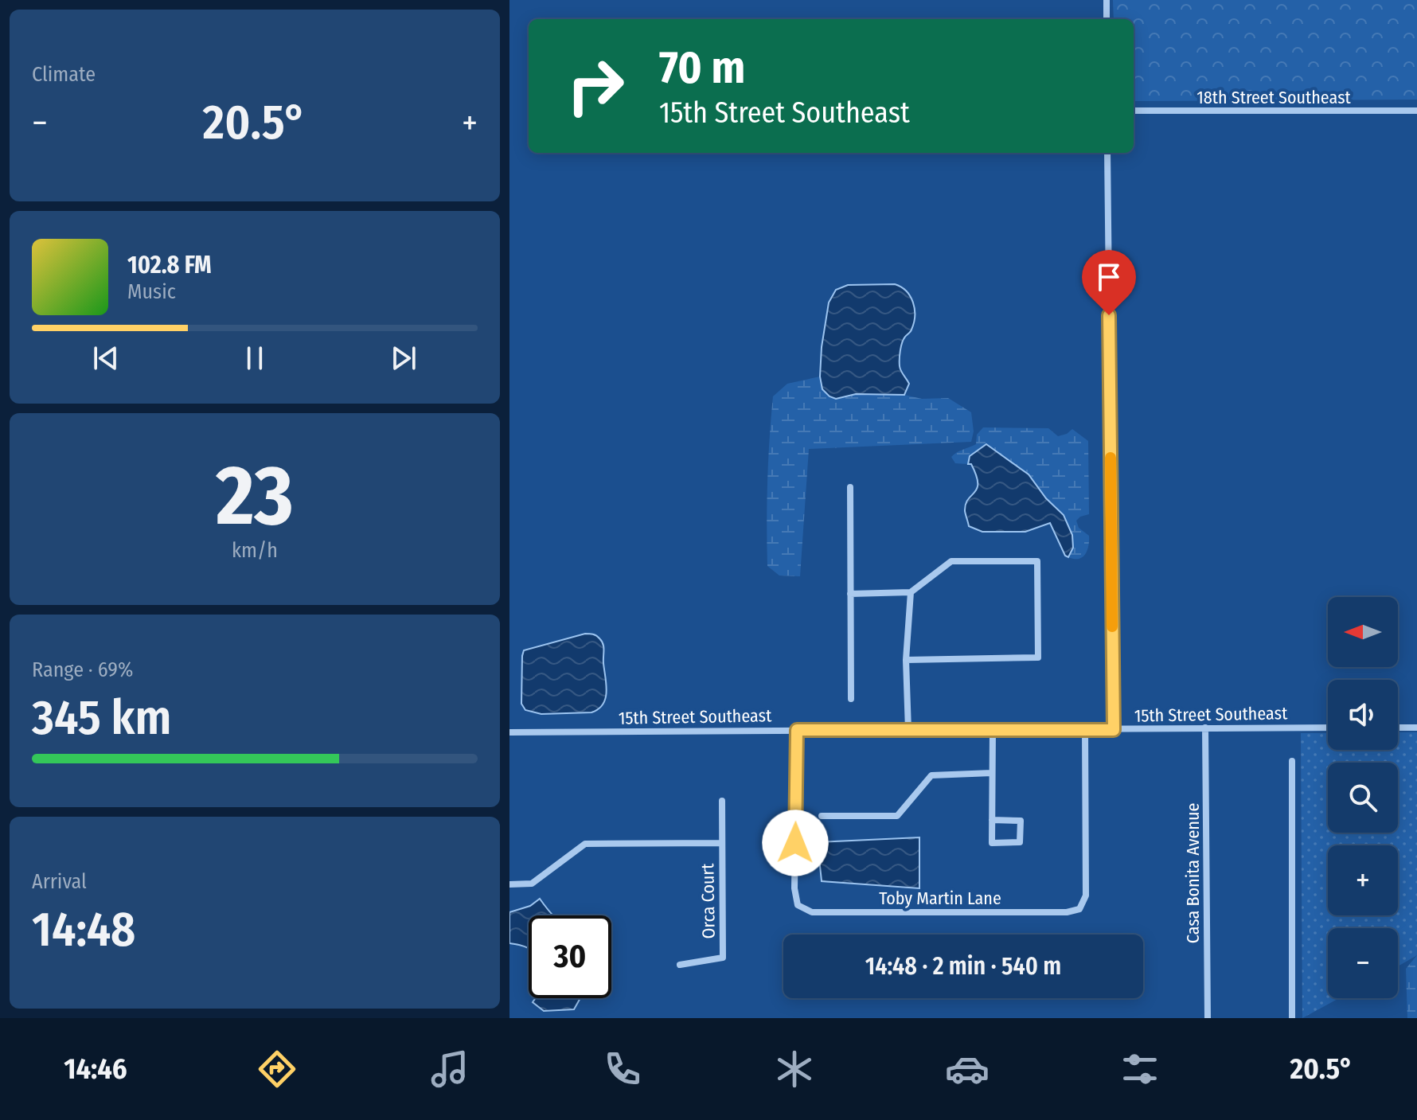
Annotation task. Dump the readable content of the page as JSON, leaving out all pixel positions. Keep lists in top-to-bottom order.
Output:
{
  "streets": {
    "street": [
      "18th Street Southeast",
      "15th Street Southeast",
      "Casa Bonita Avenue",
      "Toby Martin Lane",
      "Orca Court"
    ]
  },
  "crossings": [
    ["15th Street Southeast", "Casa Bonita Avenue"],
    ["15th Street Southeast", "Toby Martin Lane"]
  ],
  "north": "left",
  "page": {
    "tile": [
      "Climate",
      ["23", "km/h"],
      ["Range · 69%", "345 km"],
      ["Arrival", "14:48"]
    ],
    "turn": ["70 m", "15th Street Southeast"],
    "heat": ["−", "20.5°", "+"],
    "song": ["102.8 FM", "Music"],
    "map_buttons": ["+", "−"],
    "limit": "30",
    "trip": "14:48 · 2 min · 540 m",
    "tabs": ["14:46", "20.5°"]
  }
}
